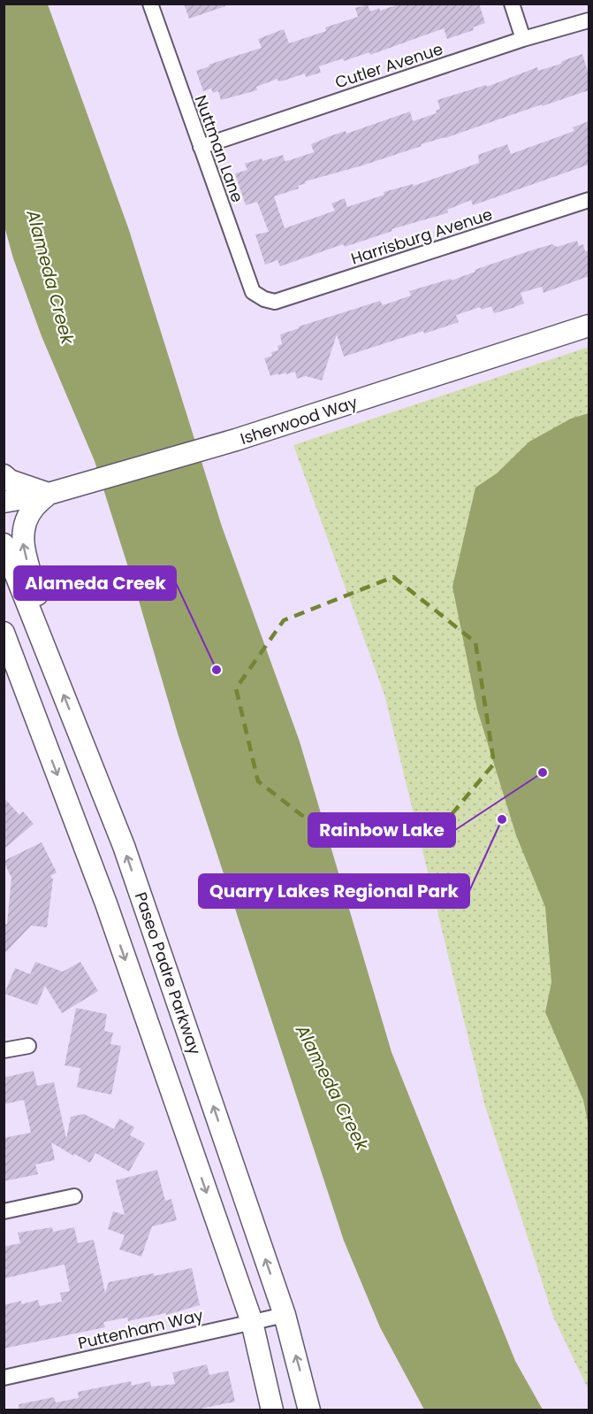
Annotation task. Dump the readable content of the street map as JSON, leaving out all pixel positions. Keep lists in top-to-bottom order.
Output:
{
  "streets": {
    "main road": ["Isherwood Way", "Paseo Padre Parkway"],
    "street": [
      "Cutler Avenue",
      "Nuttman Lane",
      "Harrisburg Avenue",
      "Puttenham Way"
    ]
  },
  "crossings": [
    ["Cutler Avenue", "Nuttman Lane"],
    ["Nuttman Lane", "Harrisburg Avenue"],
    ["Paseo Padre Parkway", "Puttenham Way"]
  ],
  "water": ["Alameda Creek"],
  "places": ["Alameda Creek", "Rainbow Lake", "Quarry Lakes Regional Park"]
}
